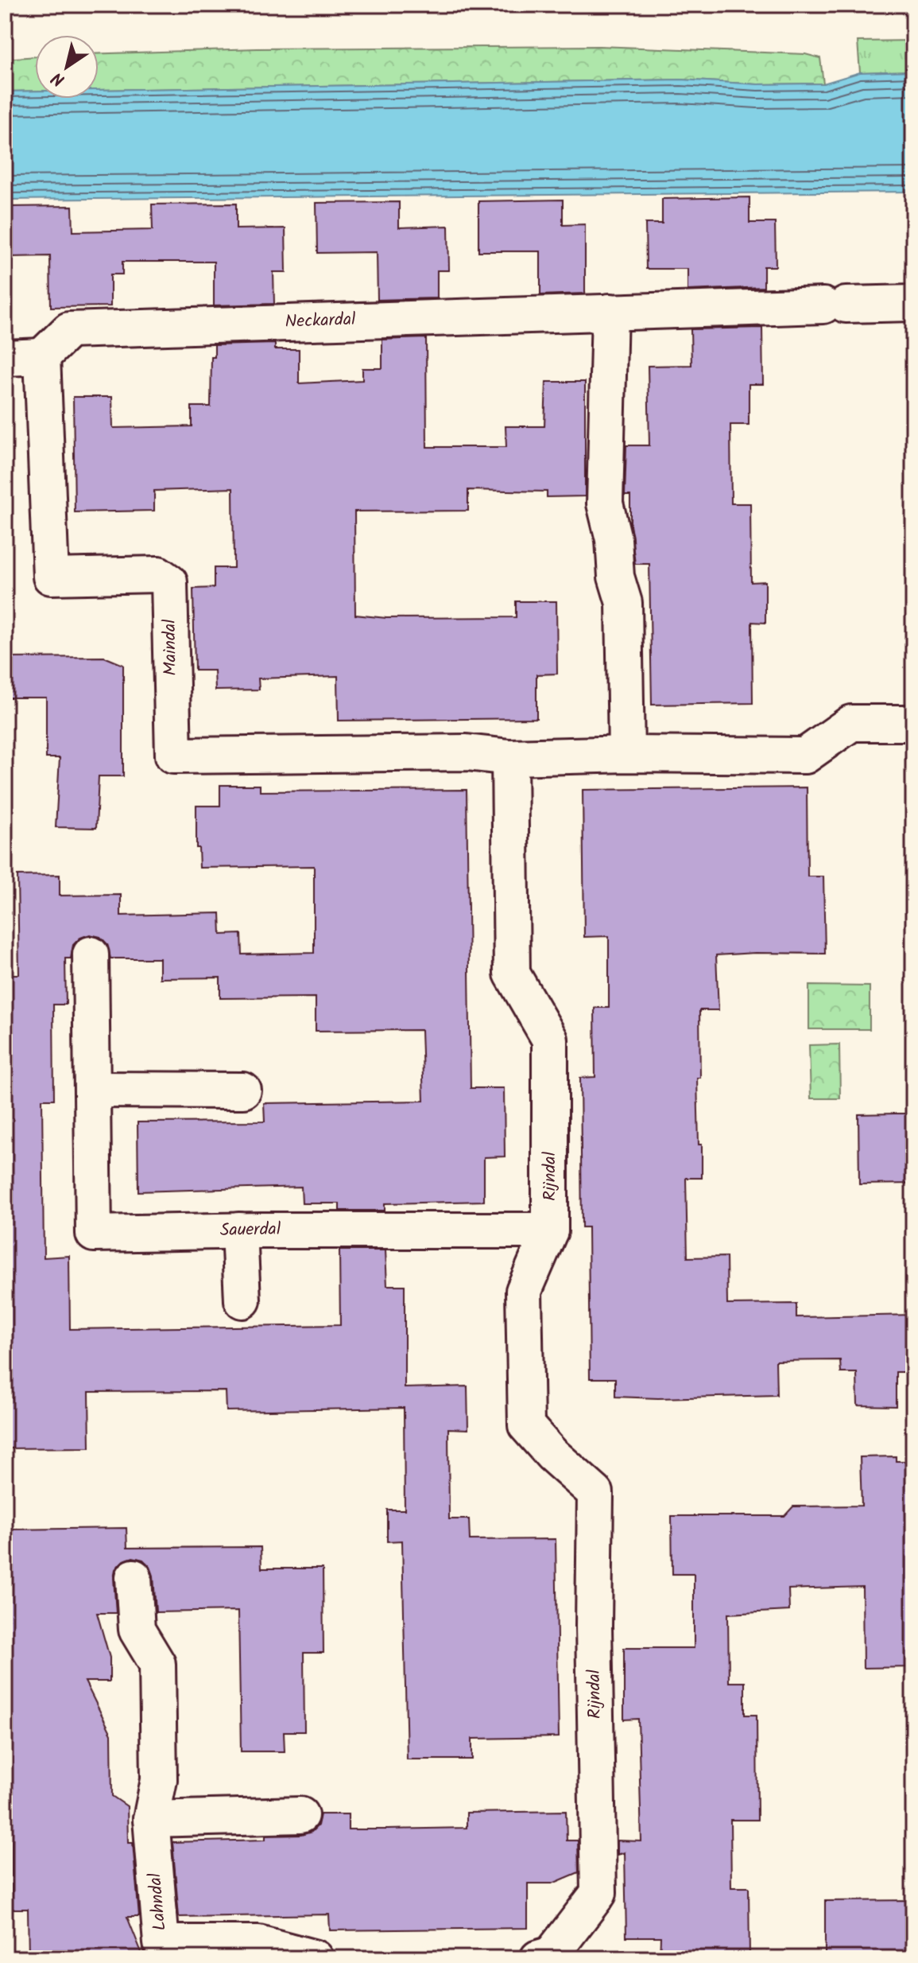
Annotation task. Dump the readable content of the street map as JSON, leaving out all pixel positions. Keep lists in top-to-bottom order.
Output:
{
  "streets": {
    "street": [
      "Neckardal",
      "Maindal",
      "Rijndal",
      "Sauerdal",
      "Lahndal"
    ]
  },
  "crossings": [
    ["Neckardal", "Maindal"],
    ["Maindal", "Rijndal"],
    ["Rijndal", "Sauerdal"]
  ],
  "north": "bottom left"
}
